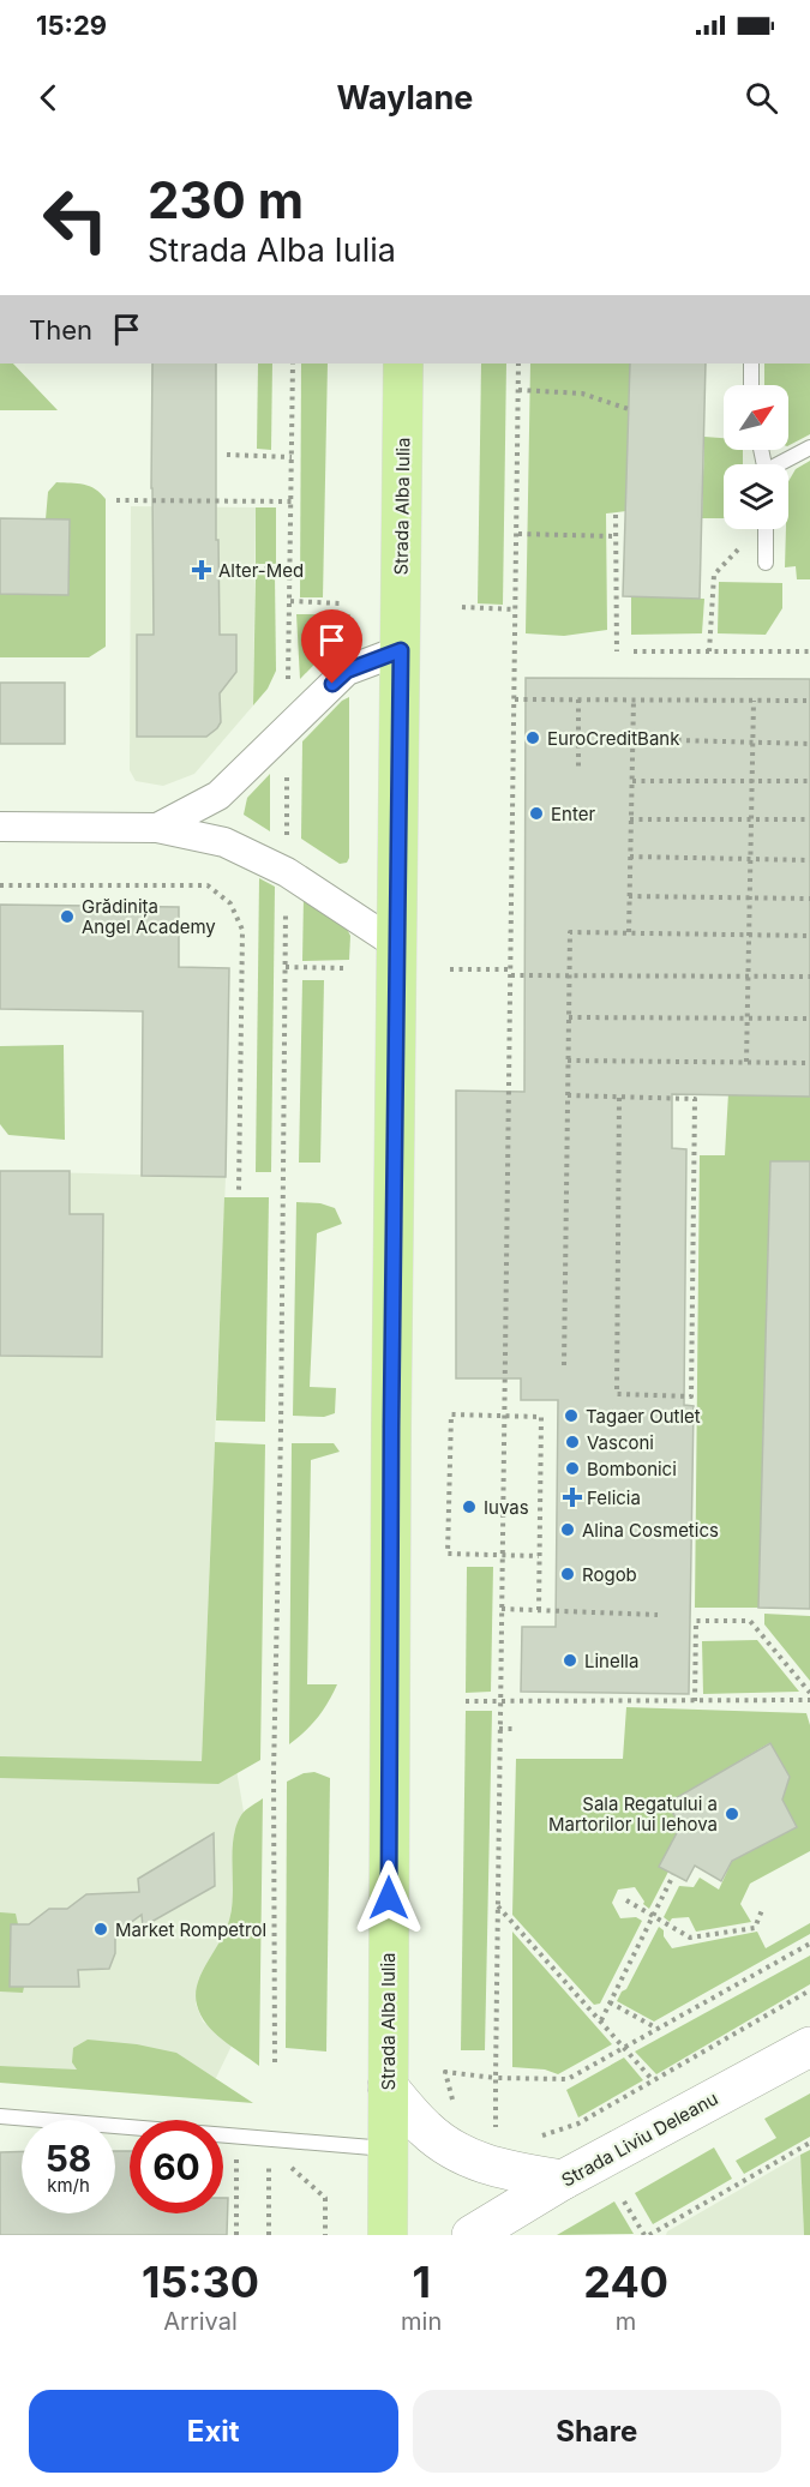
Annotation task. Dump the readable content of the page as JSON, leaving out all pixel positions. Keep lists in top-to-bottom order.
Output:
{
  "streets": {
    "main road": ["Strada Alba Iulia", "Strada Liviu Deleanu"]
  },
  "places": {
    "health": ["Alter-Med", "Felicia"],
    "other": [
      "EuroCreditBank",
      "Enter",
      "Grădinița Angel Academy",
      "Tagaer Outlet",
      "Vasconi",
      "Bombonici",
      "Iuvas",
      "Alina Cosmetics",
      "Rogob",
      "Linella",
      "Sala Regatului a Martorilor lui Iehova",
      "Market Rompetrol"
    ]
  },
  "north": "top right",
  "page": {
    "status": "15:29",
    "header": "Waylane",
    "turn": ["230 m", "Strada Alba Iulia"],
    "then": "Then",
    "speed": "58 km/h",
    "limit": "60",
    "eta": [
      "15:30",
      "Arrival",
      "1",
      "min",
      "240",
      "m"
    ],
    "buttons": ["Exit", "Share"]
  }
}
